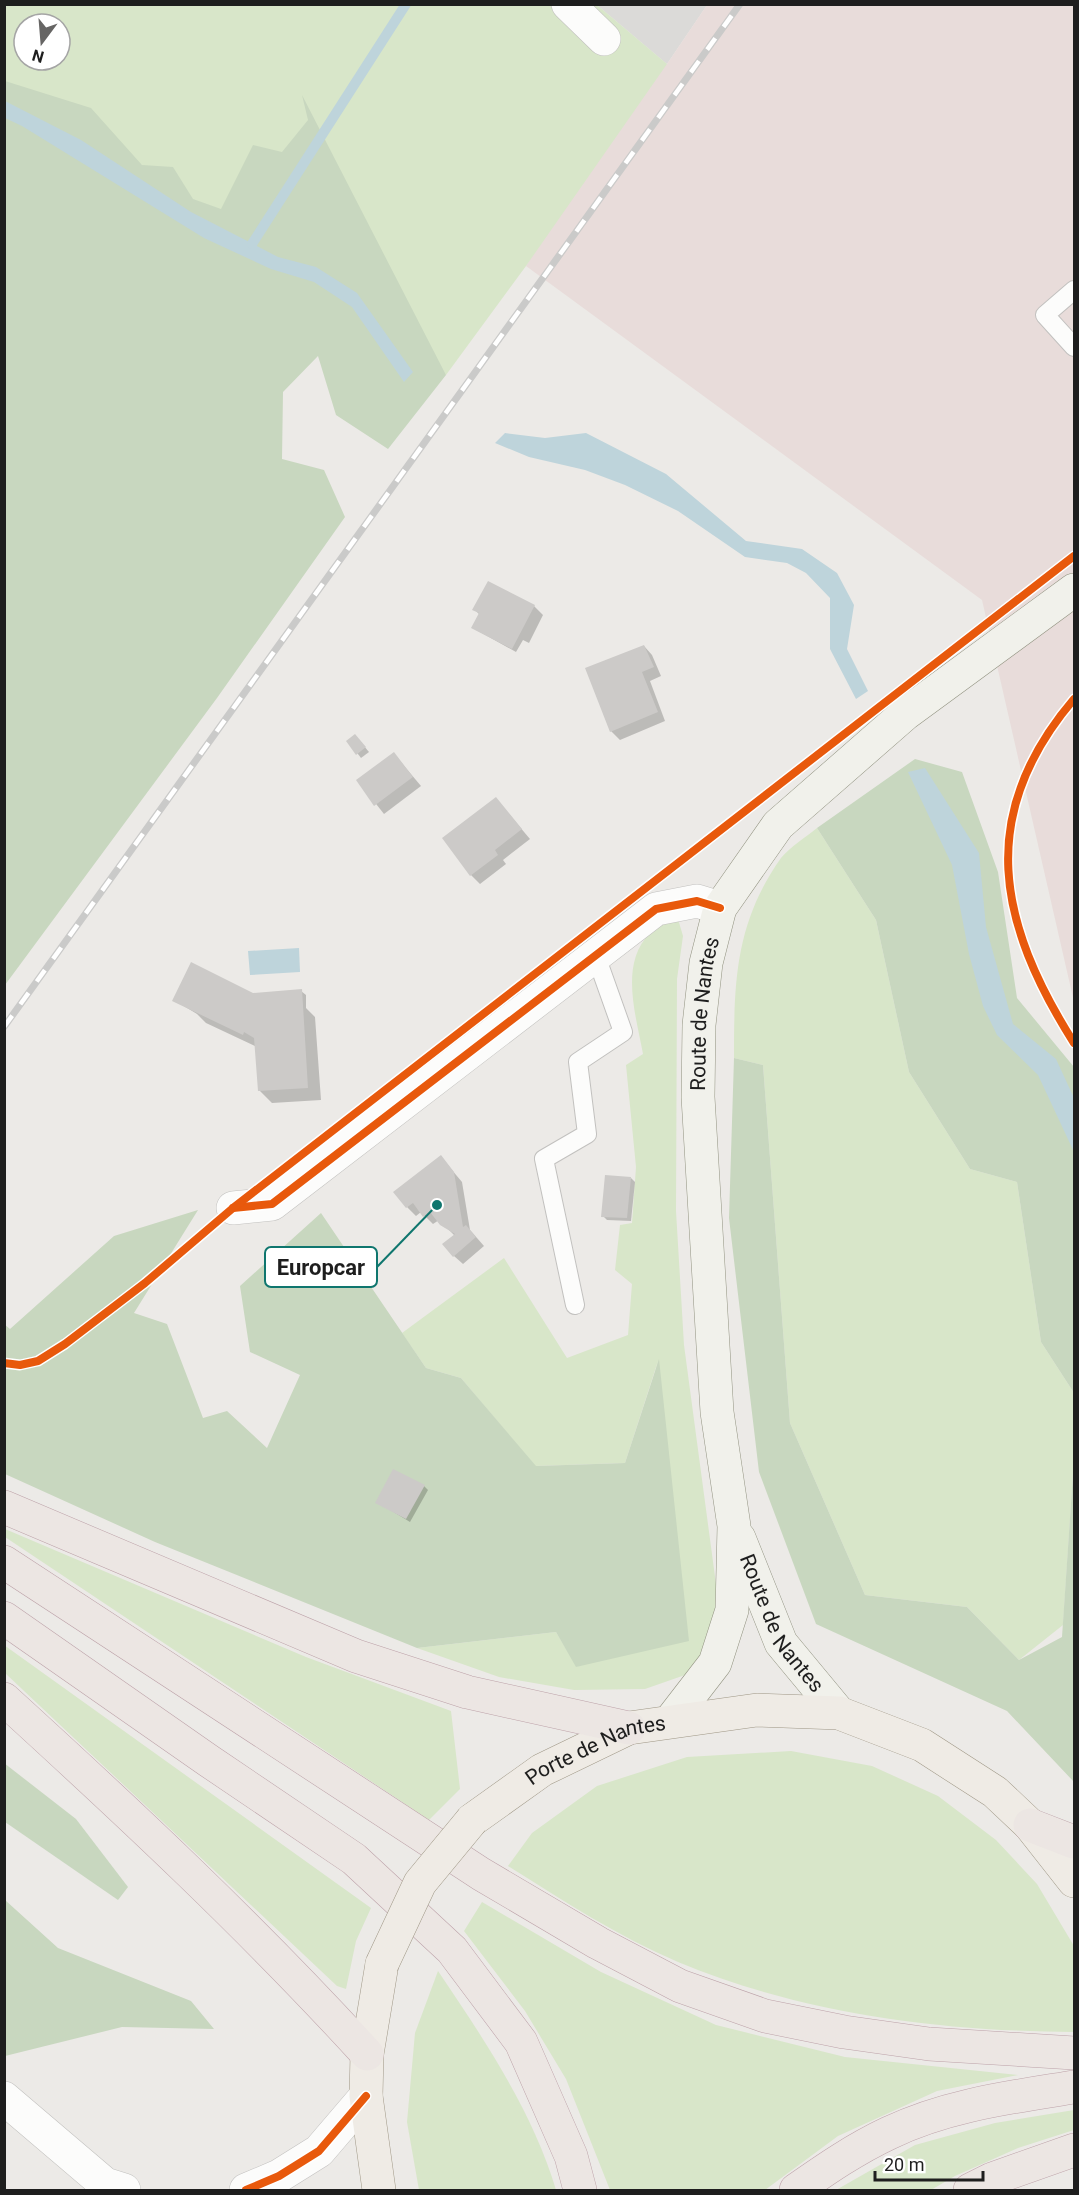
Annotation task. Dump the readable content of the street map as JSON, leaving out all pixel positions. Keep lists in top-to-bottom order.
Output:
{
  "streets": {
    "main road": ["Route de Nantes", "Porte de Nantes"]
  },
  "crossings": [
    ["Route de Nantes", "Porte de Nantes"]
  ],
  "places": ["Europcar"],
  "scale_bar": "20 m",
  "north": "bottom"
}
